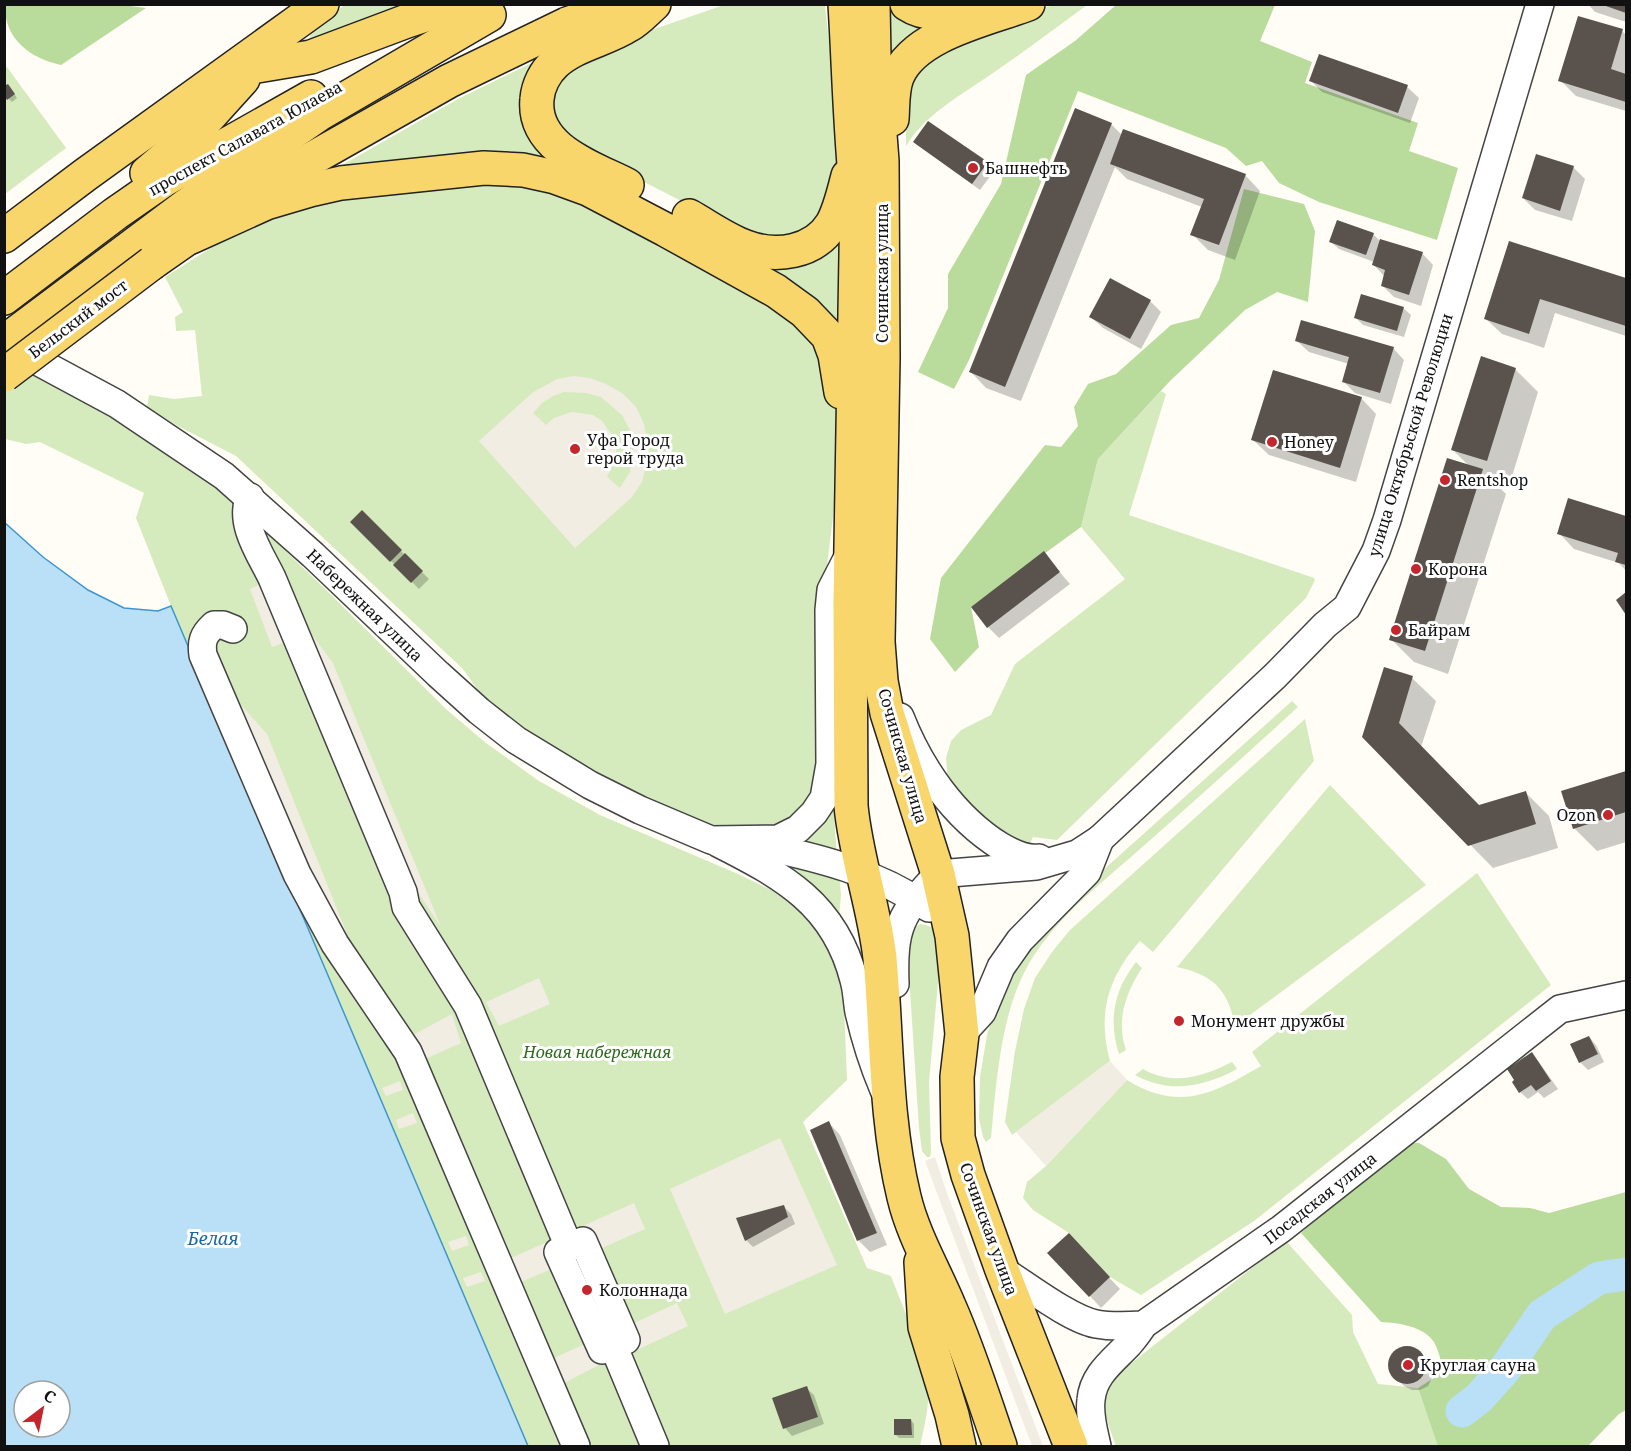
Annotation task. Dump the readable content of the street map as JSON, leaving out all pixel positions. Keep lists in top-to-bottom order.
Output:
{
  "streets": {
    "main road": ["проспект Салавата Юлаева", "Сочинская улица", "Бельский мост"],
    "street": ["улица Октябрьской Революции", "Набережная улица", "Посадская улица"]
  },
  "crossings": [
    ["Бельский мост", "Набережная улица"]
  ],
  "water": ["Белая"],
  "parks": ["Новая набережная"],
  "places": [
    "Башнефть",
    "Honey",
    "Уфа Город герой труда",
    "Rentshop",
    "Корона",
    "Байрам",
    "Ozon",
    "Монумент дружбы",
    "Колоннада",
    "Круглая сауна"
  ],
  "north": "top right"
}
